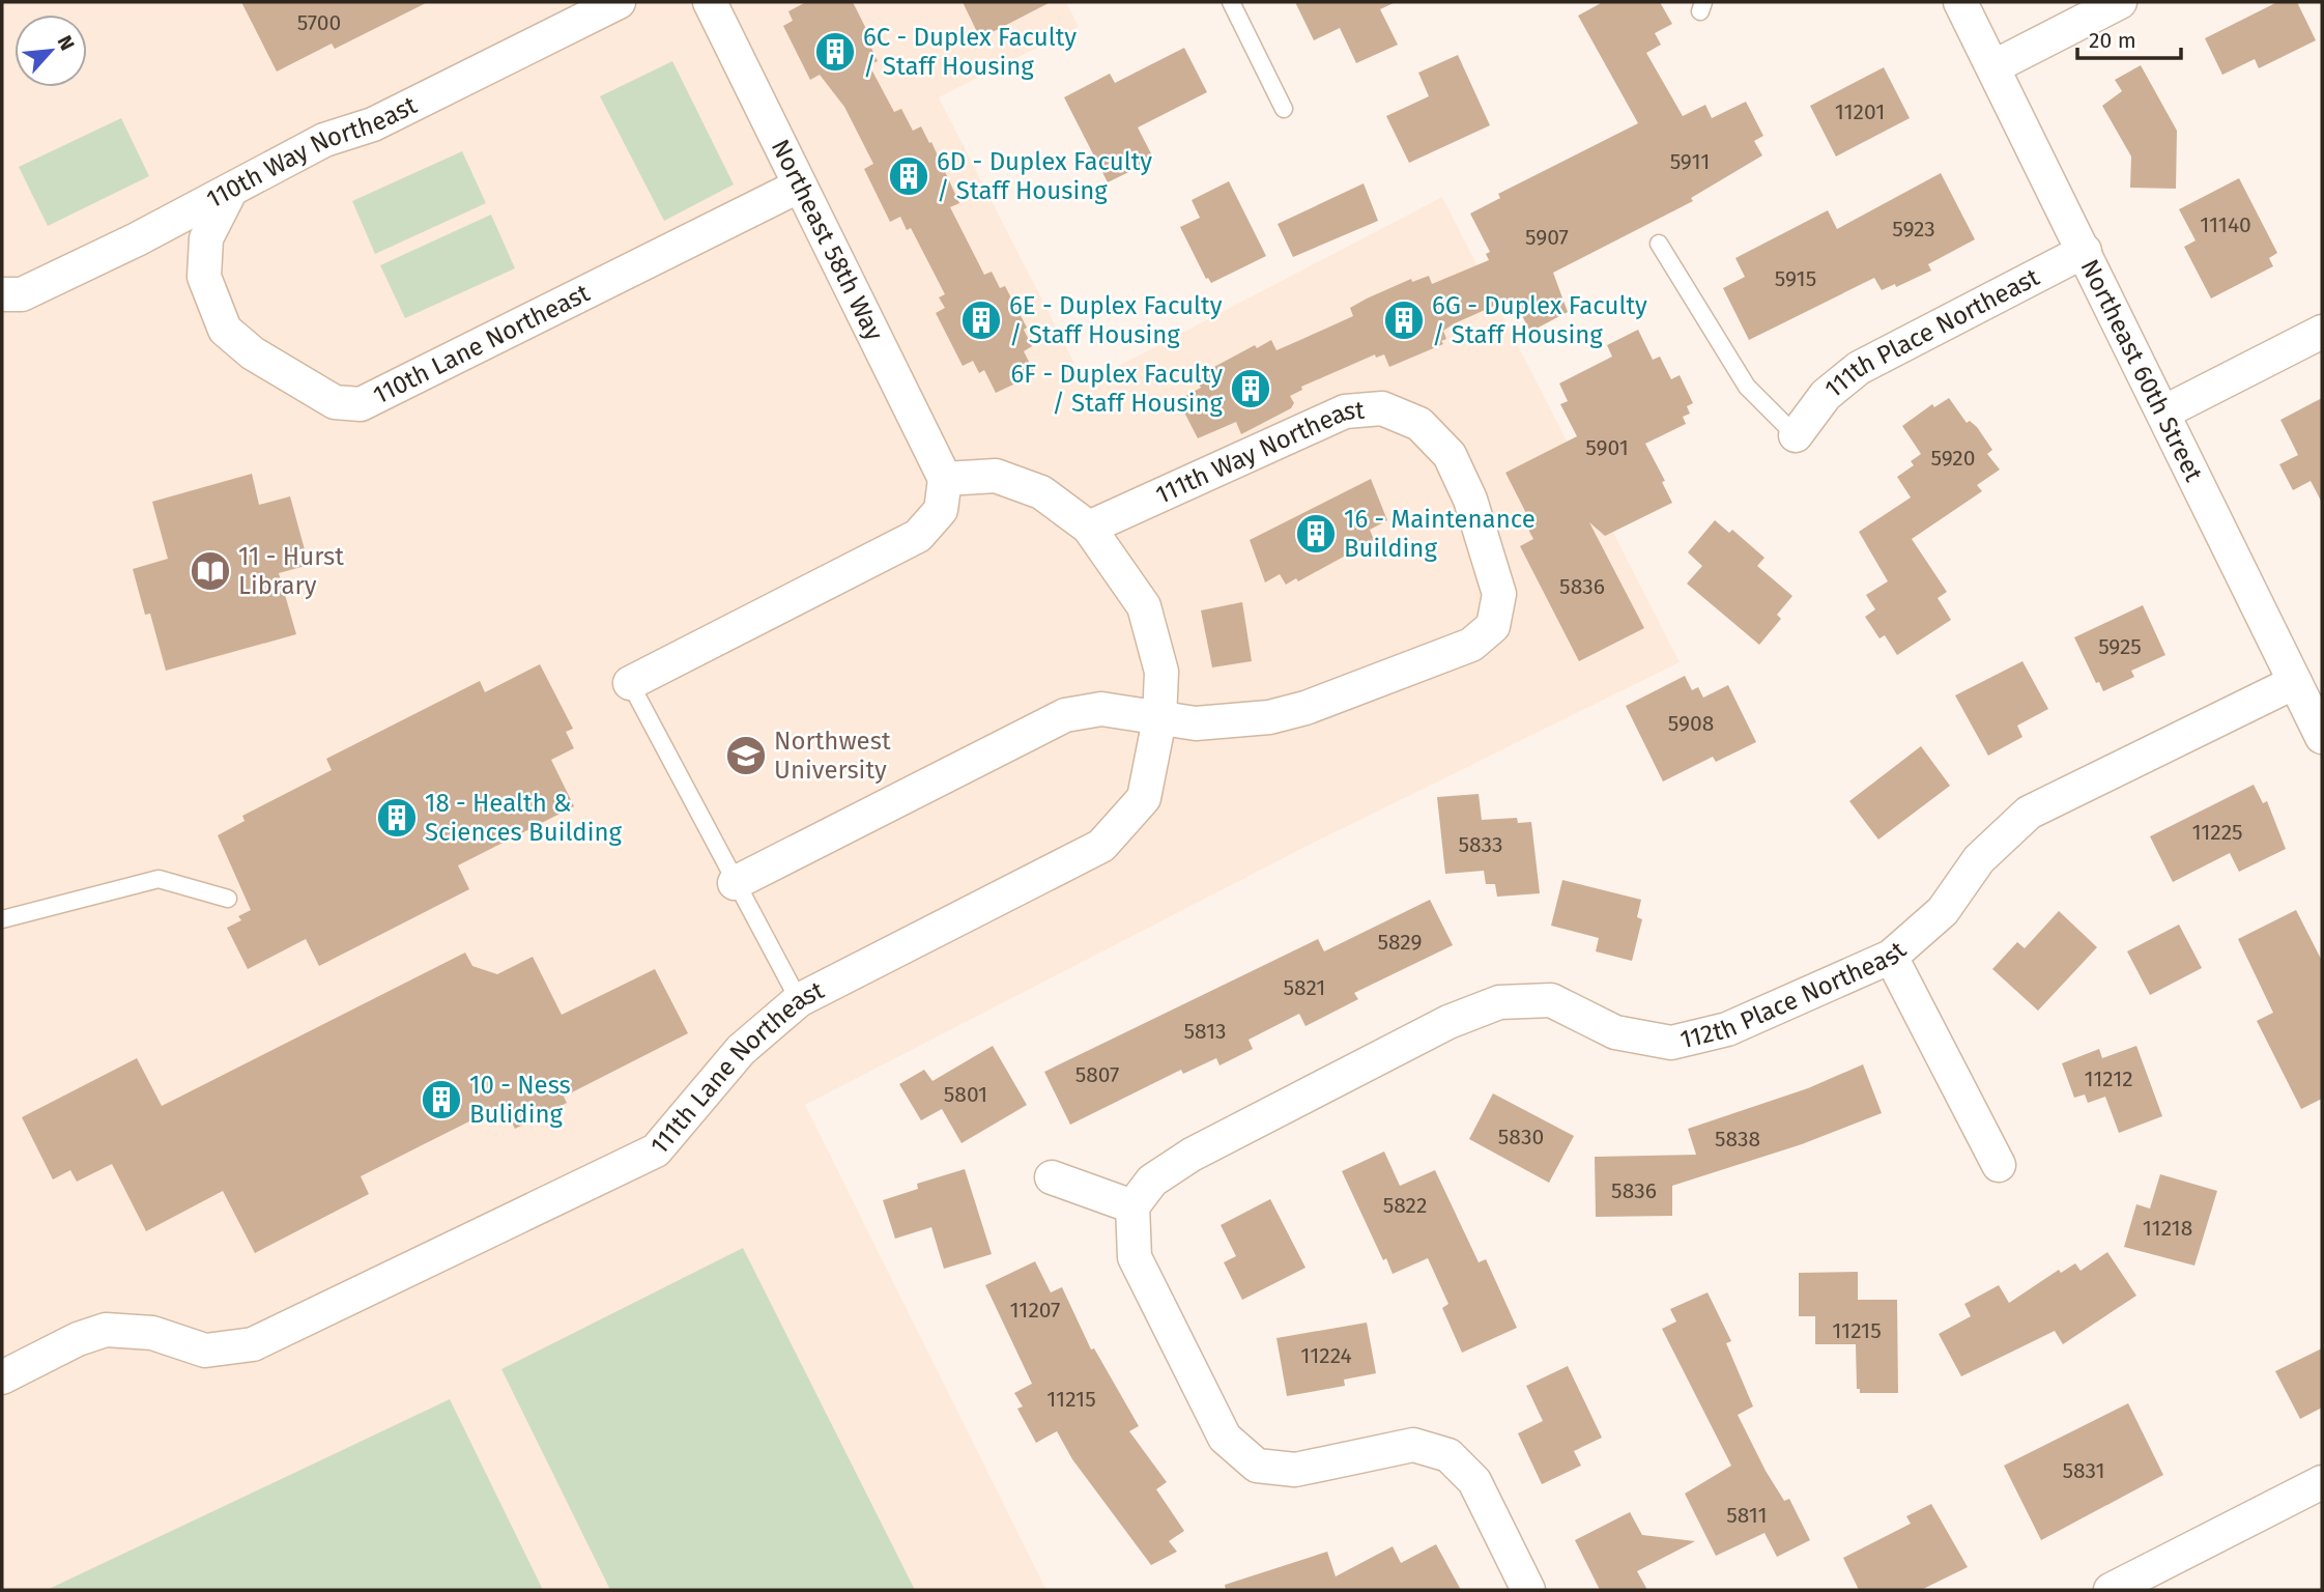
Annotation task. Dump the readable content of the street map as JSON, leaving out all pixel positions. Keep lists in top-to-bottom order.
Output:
{
  "streets": {
    "street": [
      "110th Way Northeast",
      "Northeast 58th Way",
      "111th Place Northeast",
      "110th Lane Northeast",
      "Northeast 60th Street",
      "111th Way Northeast",
      "112th Place Northeast",
      "111th Lane Northeast"
    ]
  },
  "crossings": [
    ["110th Way Northeast", "110th Lane Northeast"],
    ["Northeast 58th Way", "110th Lane Northeast"],
    ["111th Place Northeast", "Northeast 60th Street"],
    ["Northeast 60th Street", "112th Place Northeast"],
    ["111th Way Northeast", "111th Lane Northeast"]
  ],
  "places": {
    "building": [
      "6C - Duplex Faculty / Staff Housing",
      "6D - Duplex Faculty / Staff Housing",
      "6E - Duplex Faculty / Staff Housing",
      "6G - Duplex Faculty / Staff Housing",
      "6F - Duplex Faculty / Staff Housing",
      "16 - Maintenance Building",
      "18 - Health & Sciences Building",
      "10 - Ness Buliding"
    ],
    "library": ["11 - Hurst Library"],
    "school or university": ["Northwest University"]
  },
  "house_numbers": [
    "5700",
    "11201",
    "5911",
    "11140",
    "5923",
    "5907",
    "5915",
    "5901",
    "5920",
    "5836",
    "5925",
    "5908",
    "11225",
    "5833",
    "5829",
    "5821",
    "5813",
    "5807",
    "11212",
    "5801",
    "5830",
    "5838",
    "5836",
    "5822",
    "11218",
    "11207",
    "11215",
    "11224",
    "11215",
    "5831",
    "5811"
  ],
  "scale_bar": "20 m",
  "north": "top right"
}
